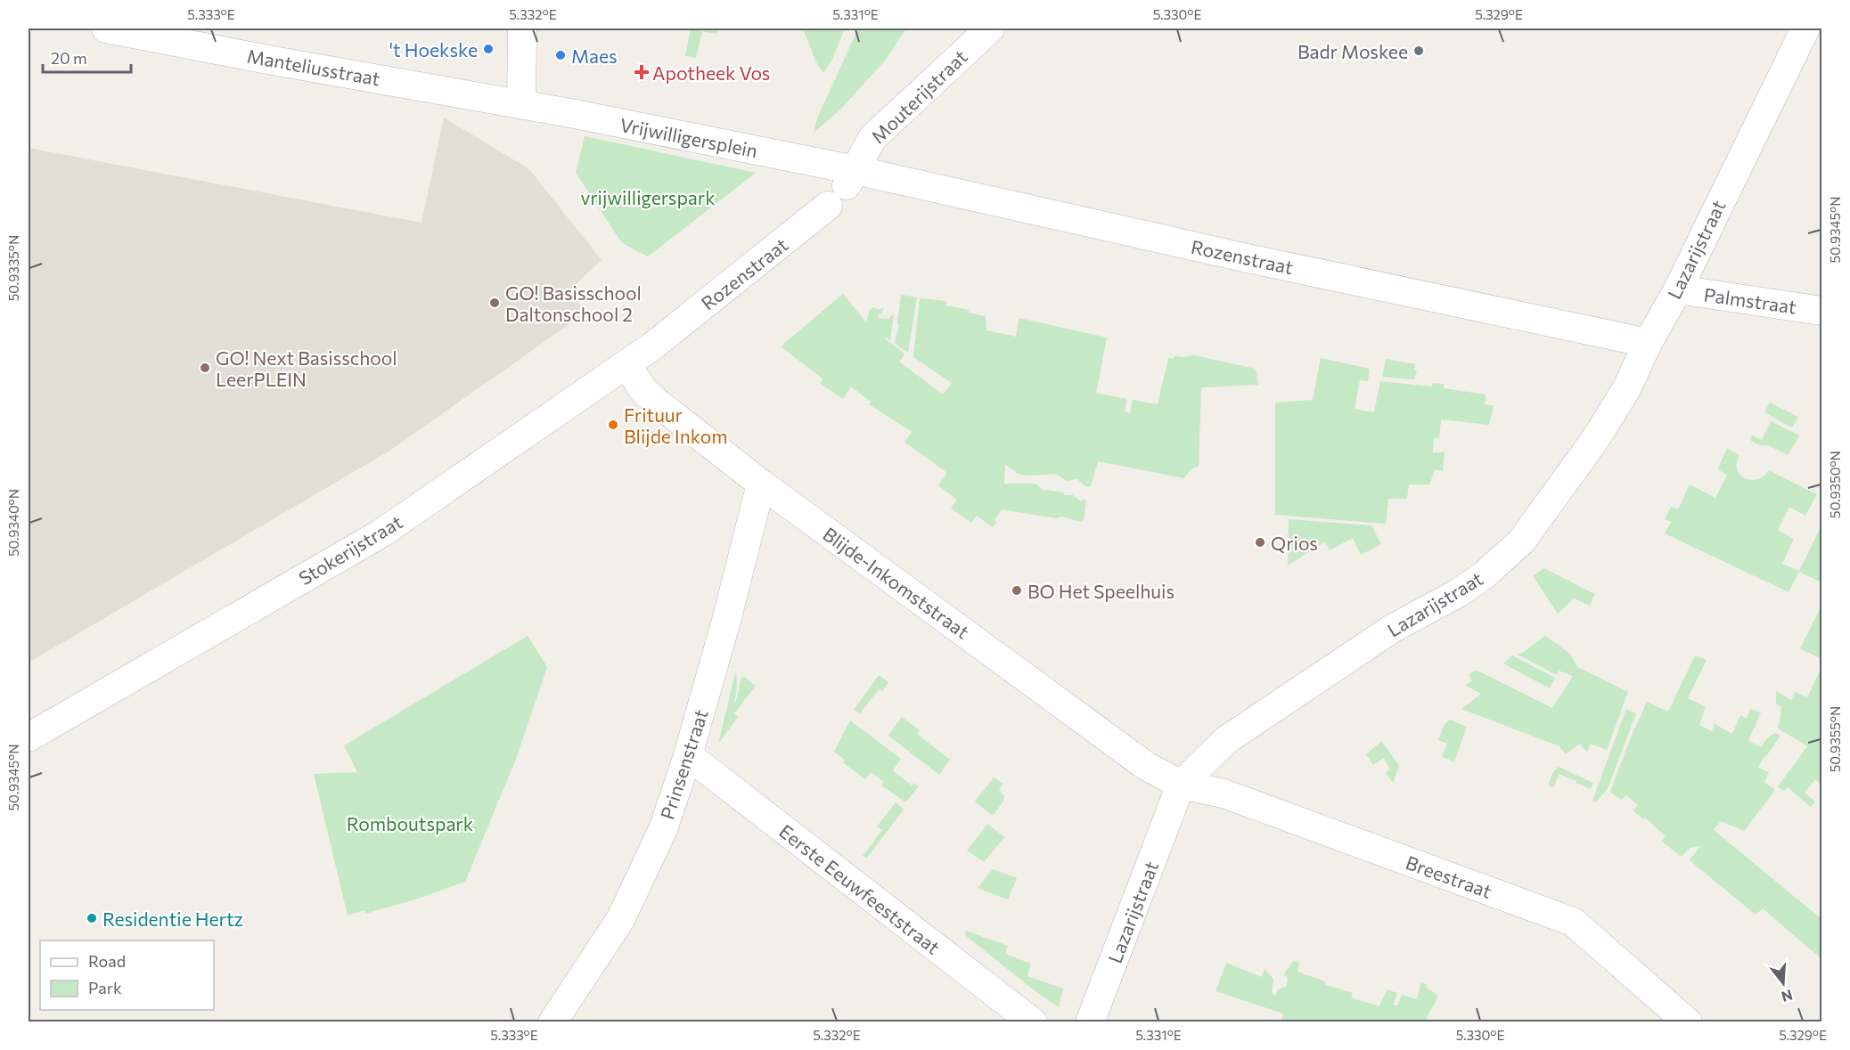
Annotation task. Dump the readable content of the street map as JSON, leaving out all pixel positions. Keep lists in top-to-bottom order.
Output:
{
  "streets": {
    "street": [
      "Manteliusstraat",
      "Mouterijstraat",
      "Vrijwilligersplein",
      "Lazarijstraat",
      "Rozenstraat",
      "Palmstraat",
      "Stokerijstraat",
      "Blijde-Inkomststraat",
      "Prinsenstraat",
      "Breestraat",
      "Eerste Eeuwfeeststraat"
    ]
  },
  "crossings": [
    ["Manteliusstraat", "Vrijwilligersplein"],
    ["Mouterijstraat", "Vrijwilligersplein"],
    ["Mouterijstraat", "Rozenstraat"],
    ["Vrijwilligersplein", "Rozenstraat"],
    ["Lazarijstraat", "Rozenstraat"],
    ["Lazarijstraat", "Palmstraat"],
    ["Lazarijstraat", "Blijde-Inkomststraat"],
    ["Lazarijstraat", "Breestraat"],
    ["Rozenstraat", "Stokerijstraat"],
    ["Stokerijstraat", "Blijde-Inkomststraat"],
    ["Blijde-Inkomststraat", "Prinsenstraat"],
    ["Blijde-Inkomststraat", "Breestraat"],
    ["Prinsenstraat", "Eerste Eeuwfeeststraat"]
  ],
  "parks": ["vrijwilligerspark", "Romboutspark"],
  "places": {
    "other": [
      "'t Hoekske",
      "Badr Moskee",
      "Maes",
      "GO! Basisschool Daltonschool 2",
      "GO! Next Basisschool LeerPLEIN",
      "Frituur Blijde Inkom",
      "Qrios",
      "BO Het Speelhuis",
      "Residentie Hertz"
    ],
    "health": ["Apotheek Vos"]
  },
  "legend": ["Road", "Park"],
  "scale_bar": "20 m",
  "north": "bottom",
  "coordinates": [
    "5.333°E",
    "5.332°E",
    "5.331°E",
    "5.330°E",
    "5.329°E",
    "50.9345°N",
    "50.9335°N",
    "50.9350°N",
    "50.9340°N",
    "50.9355°N"
  ]
}
